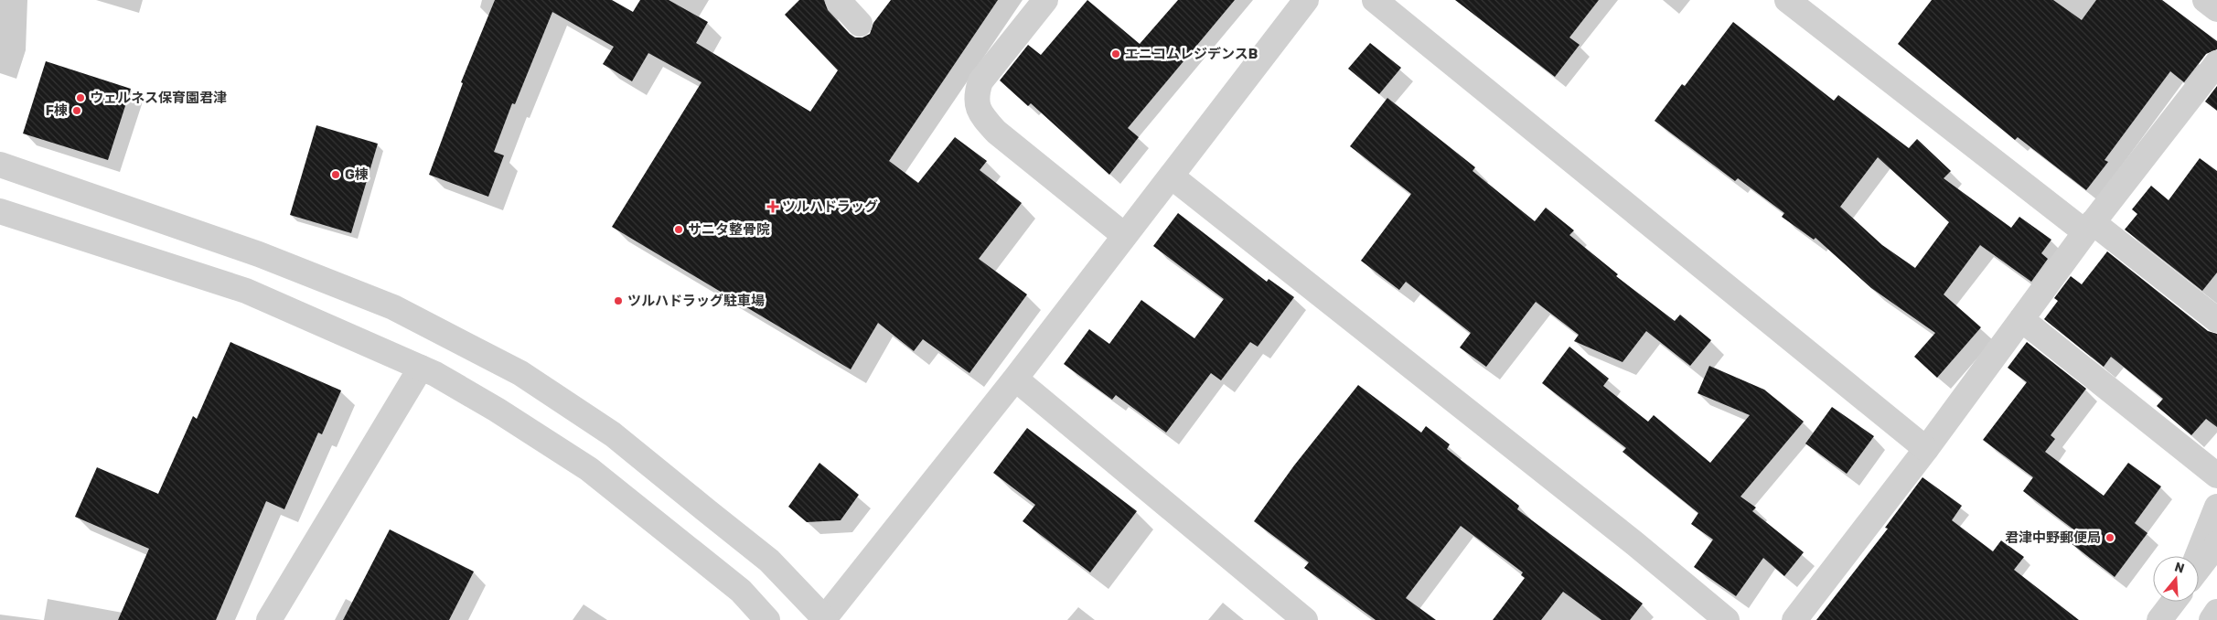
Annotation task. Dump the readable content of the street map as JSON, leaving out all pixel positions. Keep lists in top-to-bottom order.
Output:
{
  "places": {
    "other": [
      "エニコムレジデンスB",
      "ウェルネス保育園君津",
      "F棟",
      "G棟",
      "サニタ整骨院",
      "ツルハドラッグ駐車場",
      "君津中野郵便局"
    ],
    "health": ["ツルハドラッグ"]
  },
  "north": "top"
}
